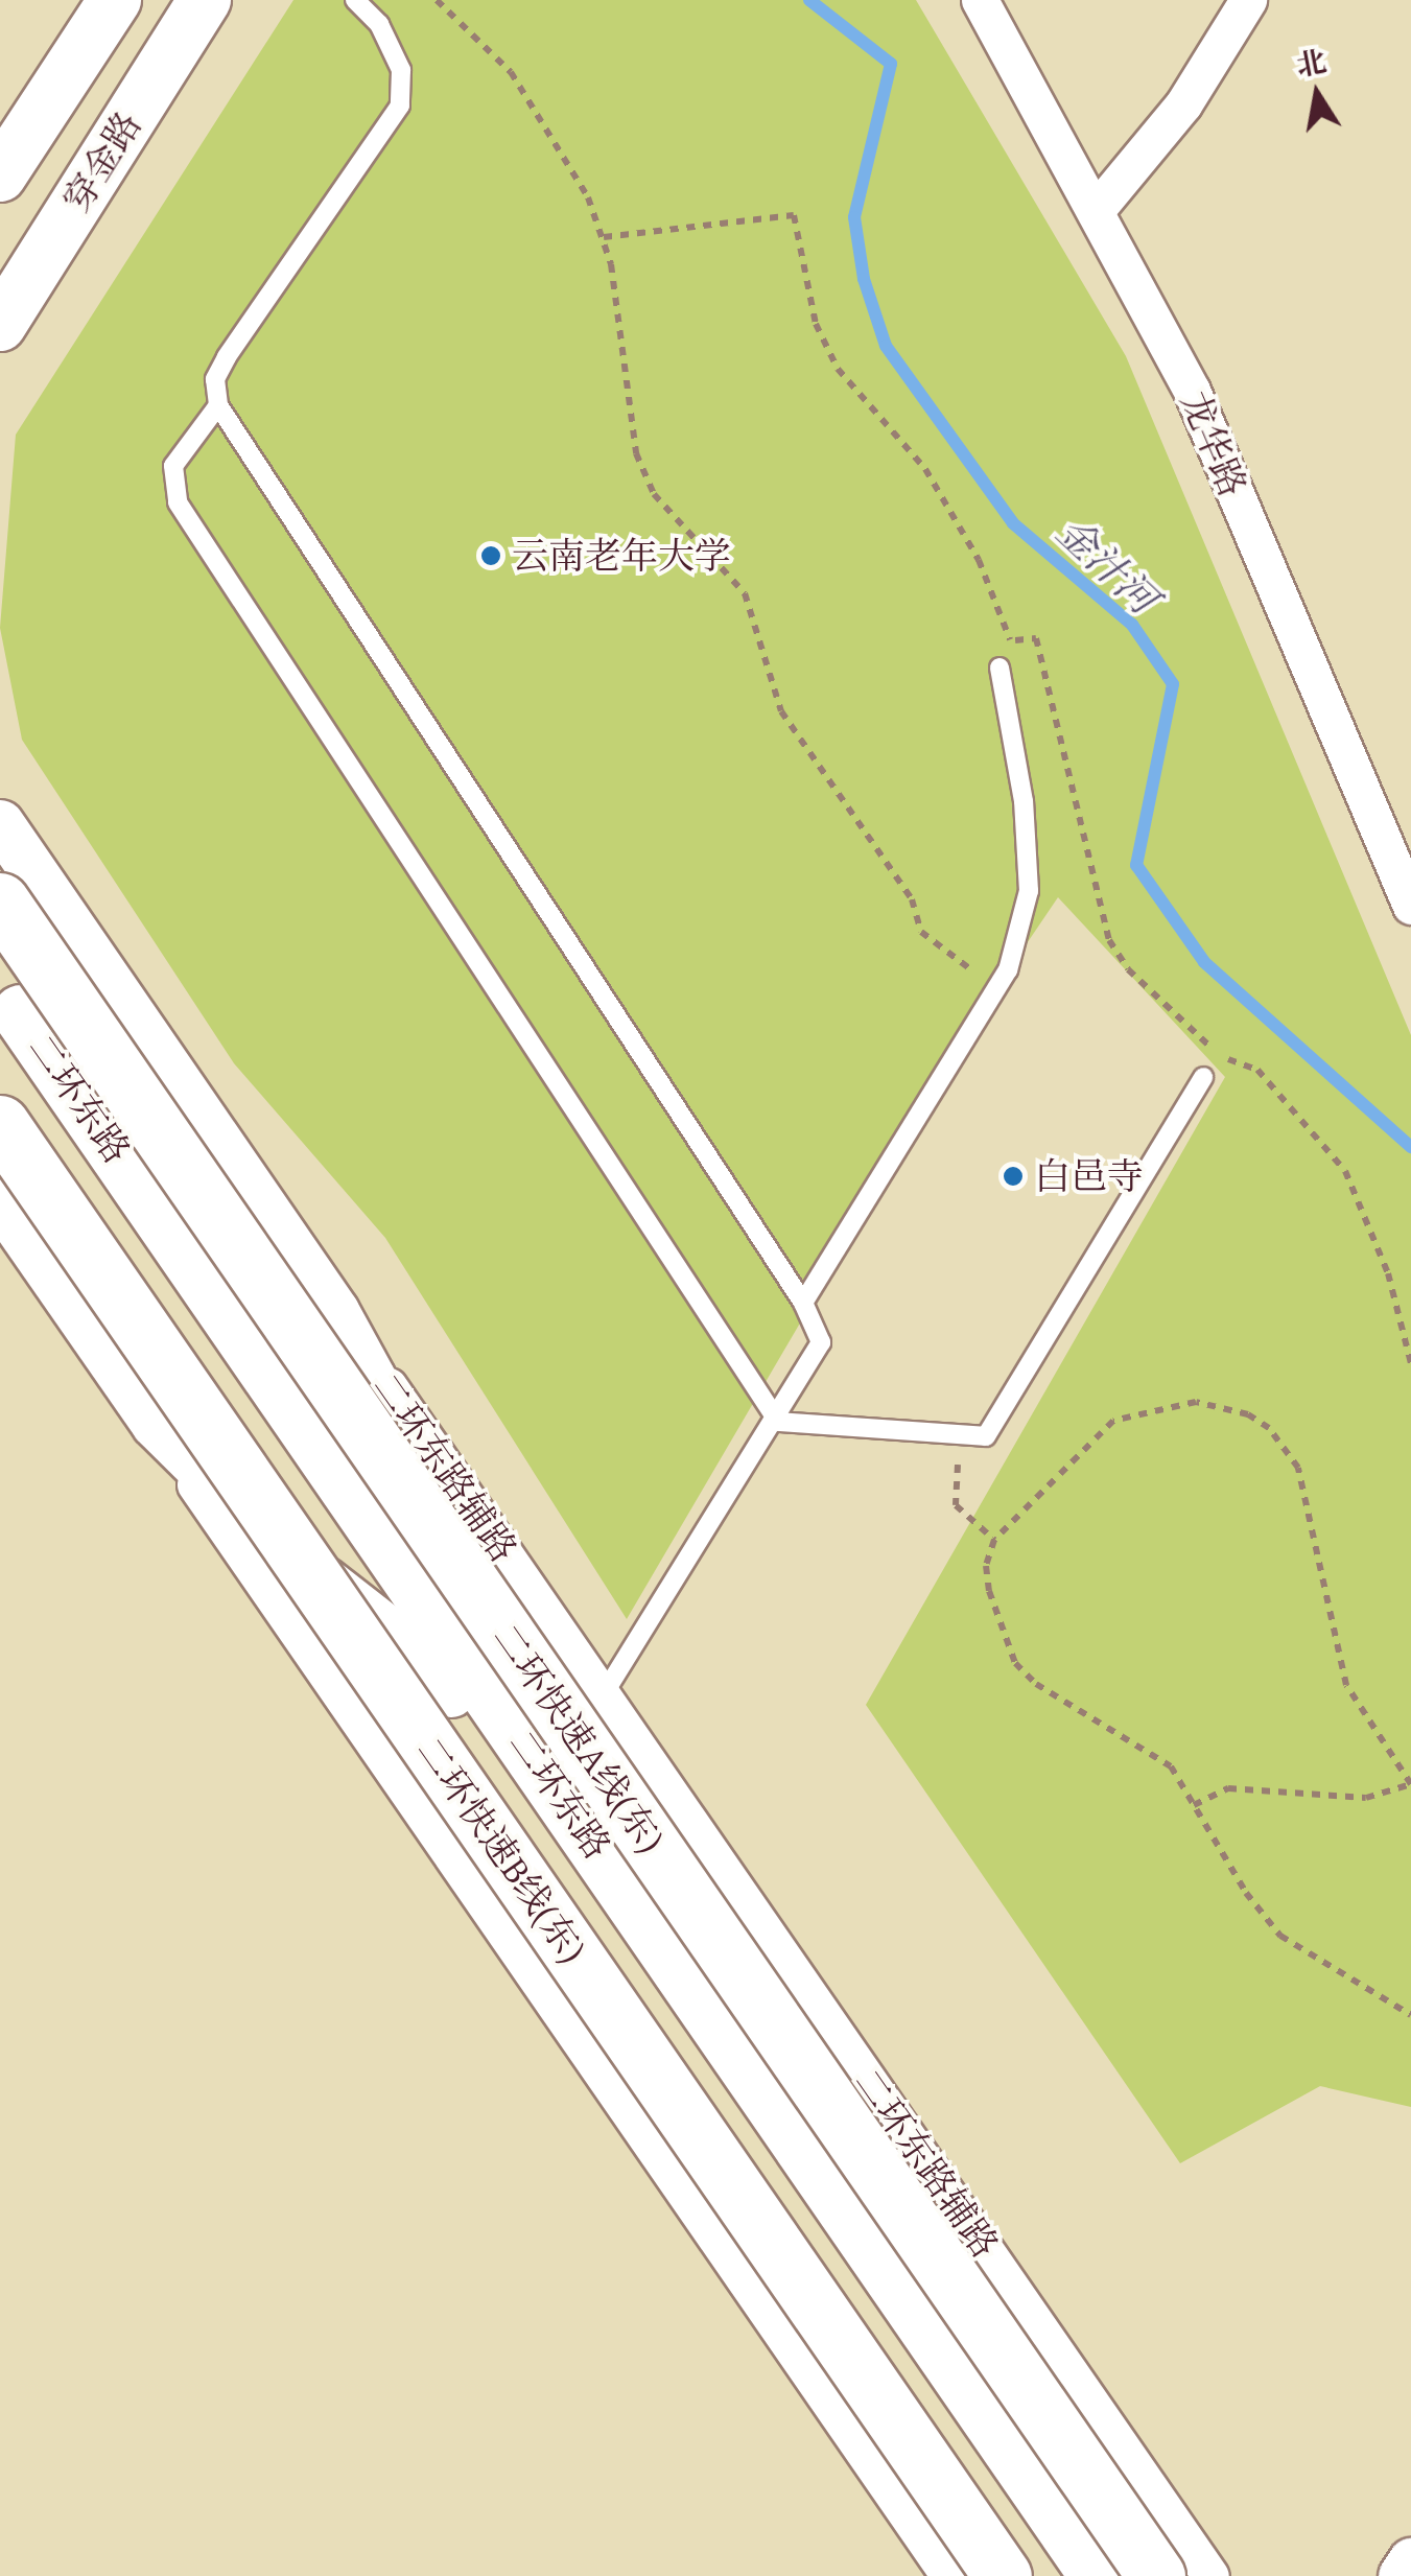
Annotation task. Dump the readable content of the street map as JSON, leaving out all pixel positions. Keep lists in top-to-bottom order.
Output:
{
  "streets": {
    "main road": [
      "穿金路",
      "二环东路",
      "二环快速A线(东)",
      "二环快速B线(东)"
    ],
    "street": ["龙华路", "二环东路辅路"]
  },
  "crossings": [
    ["二环东路辅路", "二环快速A线(东)"]
  ],
  "water": ["金汁河"],
  "places": ["云南老年大学", "白邑寺"],
  "north": "top"
}
